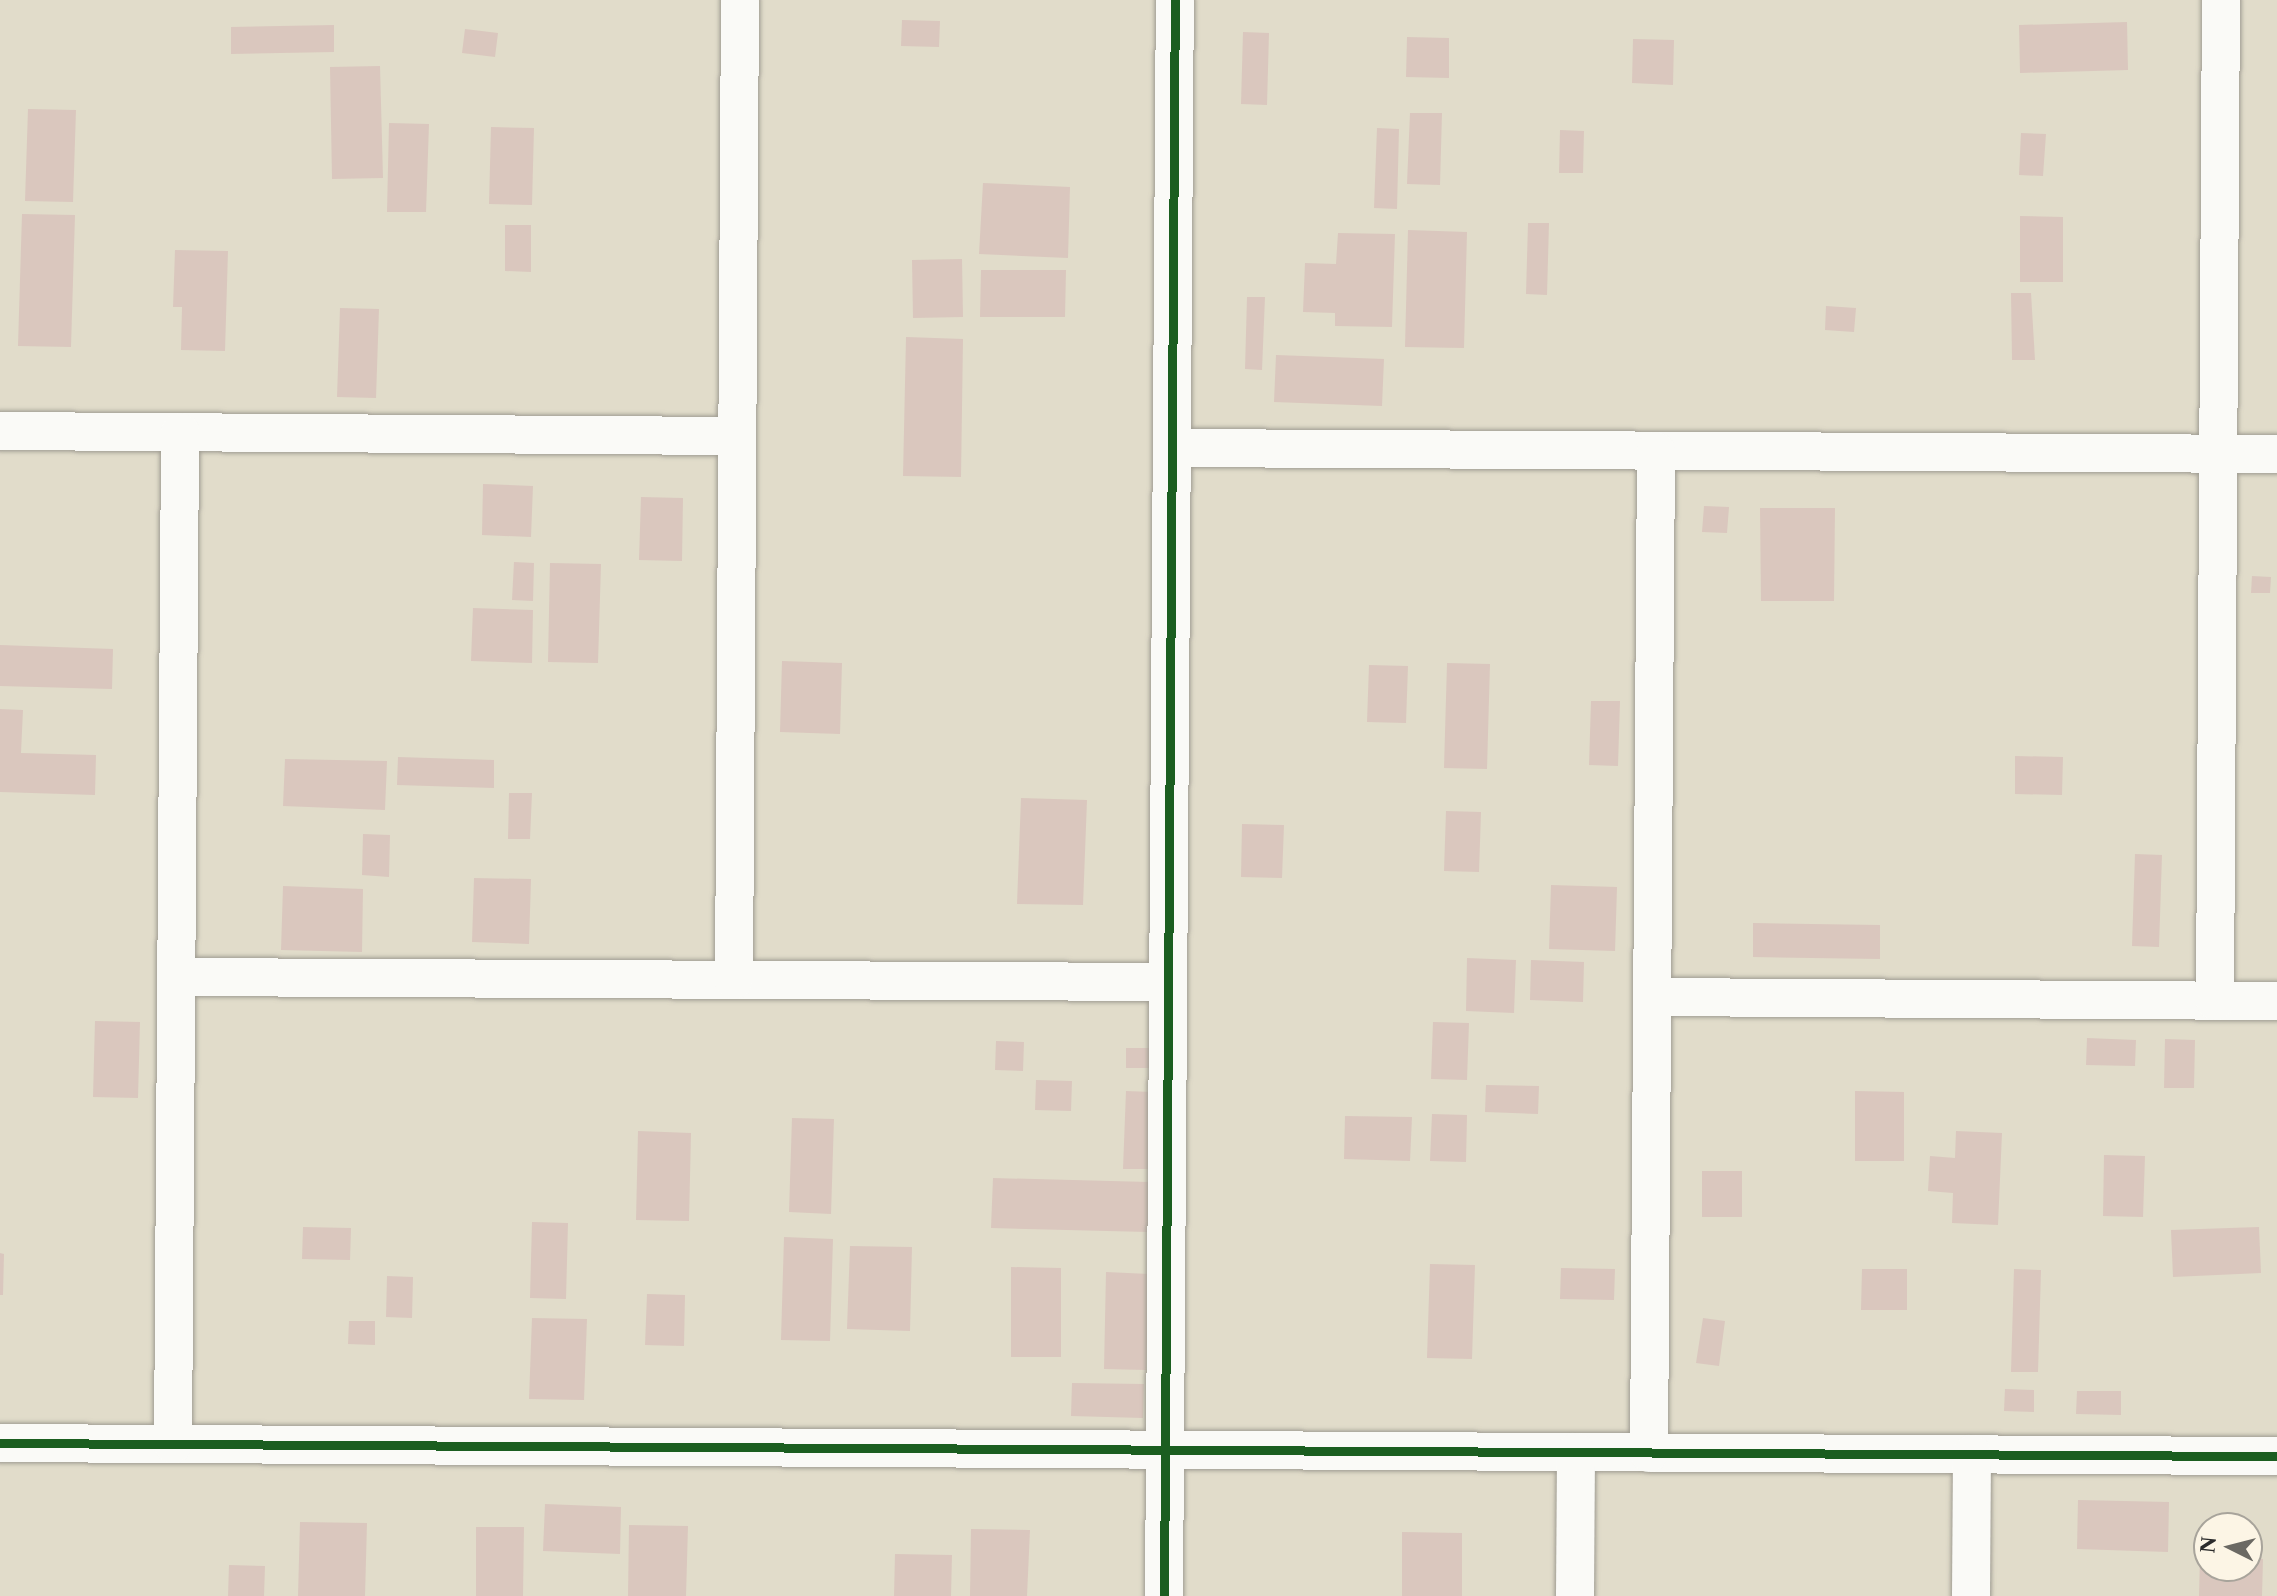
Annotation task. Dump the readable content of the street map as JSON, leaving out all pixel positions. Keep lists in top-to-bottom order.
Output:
{
  "north": "left"
}
